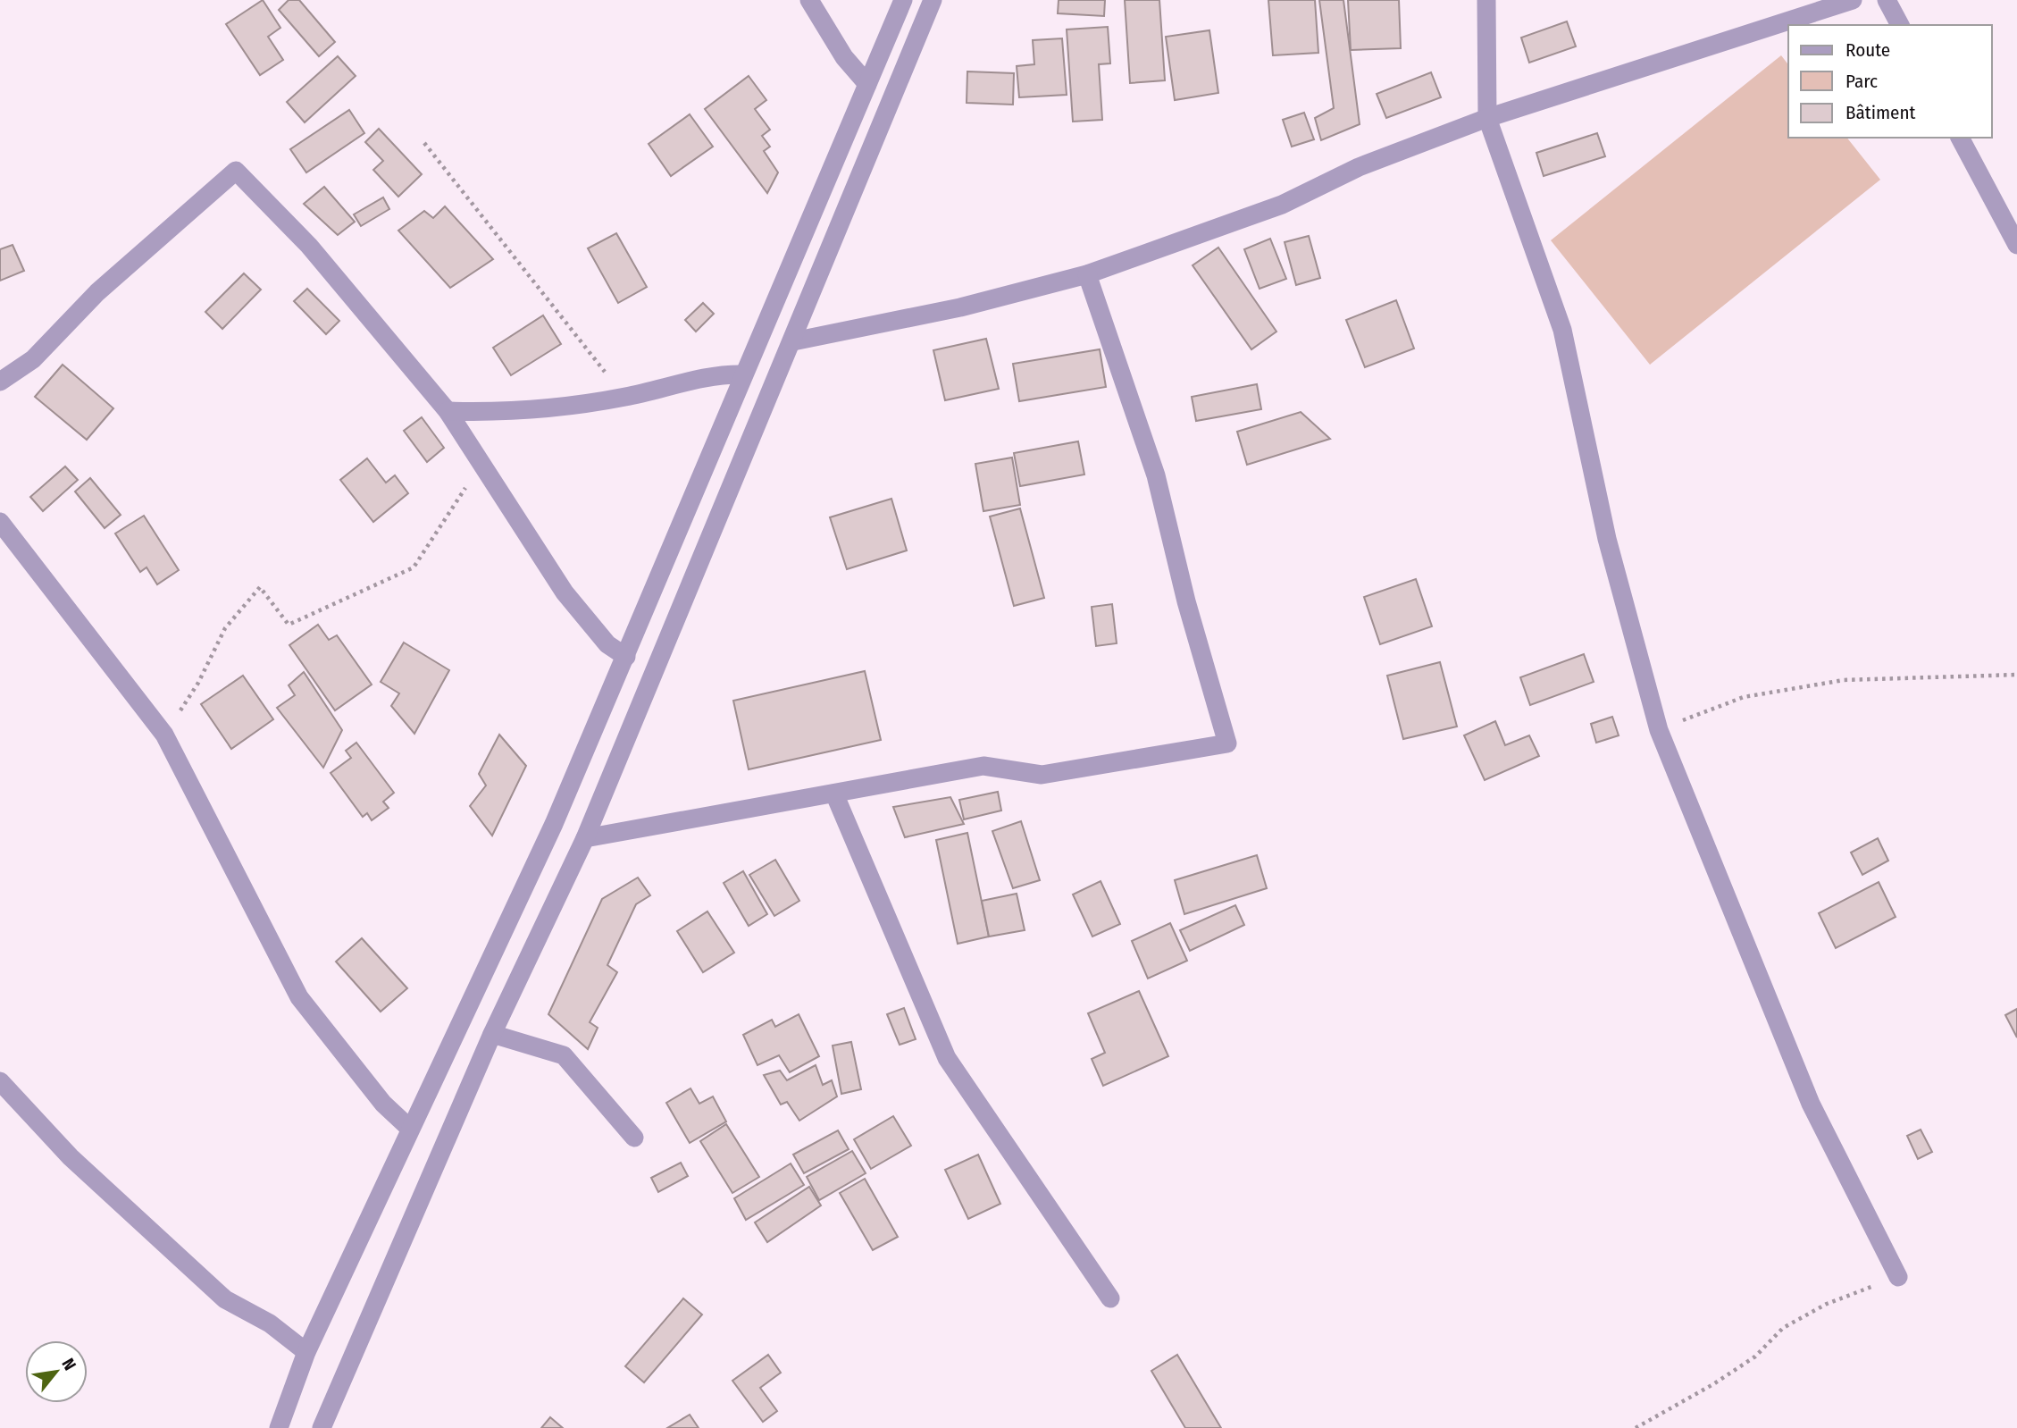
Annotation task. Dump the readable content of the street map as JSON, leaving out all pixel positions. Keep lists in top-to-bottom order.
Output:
{
  "legend": ["Route", "Parc", "Bâtiment"],
  "north": "top right"
}
